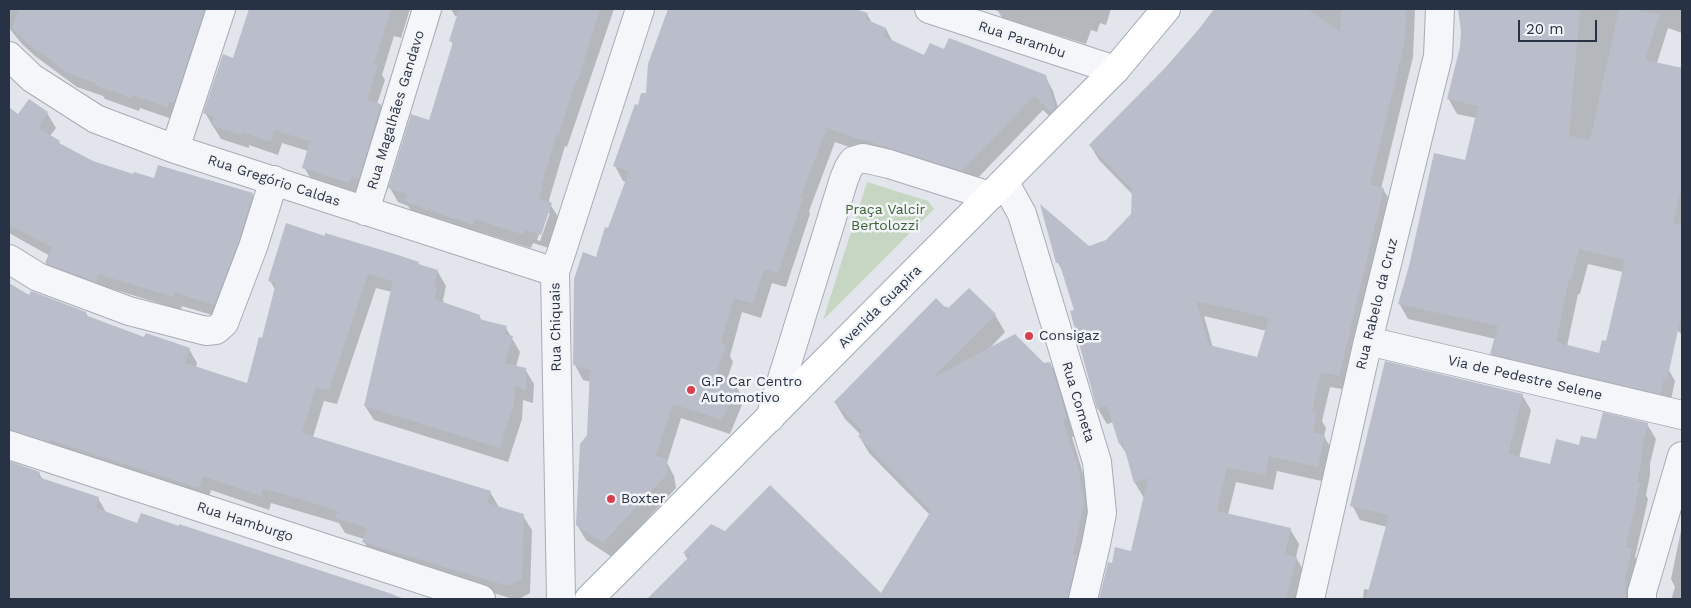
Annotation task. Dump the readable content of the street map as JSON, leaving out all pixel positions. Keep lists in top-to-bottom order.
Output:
{
  "streets": {
    "main road": ["Avenida Guapira"],
    "street": [
      "Rua Parambu",
      "Rua Magalhães Gandavo",
      "Rua Gregório Caldas",
      "Rua Rabelo da Cruz",
      "Rua Chiquais",
      "Via de Pedestre Selene",
      "Rua Cometa",
      "Rua Hamburgo"
    ]
  },
  "crossings": [
    ["Rua Parambu", "Avenida Guapira"],
    ["Rua Magalhães Gandavo", "Rua Gregório Caldas"],
    ["Rua Gregório Caldas", "Rua Chiquais"],
    ["Rua Rabelo da Cruz", "Via de Pedestre Selene"],
    ["Avenida Guapira", "Rua Cometa"]
  ],
  "parks": ["Praça Valcir Bertolozzi"],
  "places": ["Consigaz", "G.P Car Centro Automotivo", "Boxter"],
  "scale_bar": "20 m"
}
